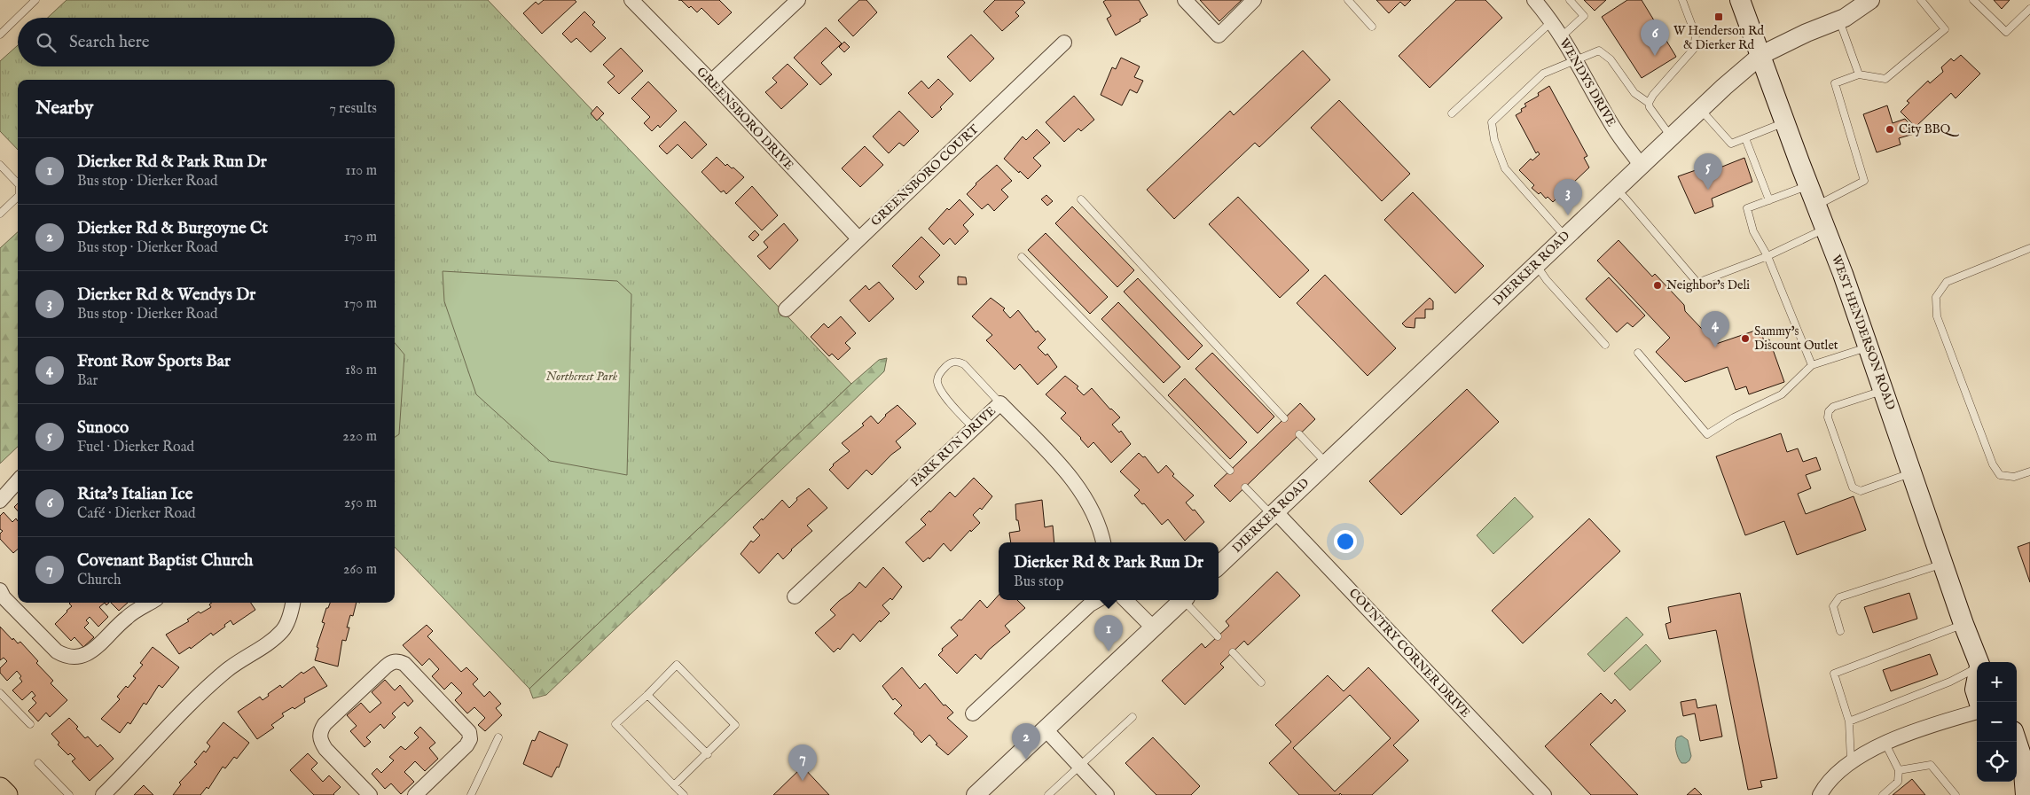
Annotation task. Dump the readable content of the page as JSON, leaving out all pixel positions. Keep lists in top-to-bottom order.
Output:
{
  "streets": {
    "main road": ["WEST HENDERSON ROAD"],
    "street": [
      "WENDYS DRIVE",
      "GREENSBORO DRIVE",
      "GREENSBORO COURT",
      "DIERKER ROAD",
      "PARK RUN DRIVE",
      "COUNTRY CORNER DRIVE"
    ]
  },
  "crossings": [
    ["WENDYS DRIVE", "DIERKER ROAD"],
    ["GREENSBORO DRIVE", "GREENSBORO COURT"],
    ["DIERKER ROAD", "WEST HENDERSON ROAD"],
    ["DIERKER ROAD", "COUNTRY CORNER DRIVE"]
  ],
  "parks": ["Northcrest Park"],
  "places": {
    "transit": ["W Henderson Rd & Dierker Rd"],
    "other": ["City BBQ", "Neighbor's Deli", "Sammy's Discount Outlet"]
  },
  "page": {
    "search": "Search here",
    "pins": [
      "6",
      "5",
      "3",
      "4",
      "1",
      "2",
      "7"
    ],
    "heading": ["Nearby", "7 results"],
    "list": [
      {
        "mark": "1",
        "name": "Dierker Rd & Park Run Dr",
        "note": "Bus stop · Dierker Road",
        "value": "110 m"
      },
      {
        "mark": "2",
        "name": "Dierker Rd & Burgoyne Ct",
        "note": "Bus stop · Dierker Road",
        "value": "170 m"
      },
      {
        "mark": "3",
        "name": "Dierker Rd & Wendys Dr",
        "note": "Bus stop · Dierker Road",
        "value": "170 m"
      },
      {
        "mark": "4",
        "name": "Front Row Sports Bar",
        "note": "Bar",
        "value": "180 m"
      },
      {
        "mark": "5",
        "name": "Sunoco",
        "note": "Fuel · Dierker Road",
        "value": "220 m"
      },
      {
        "mark": "6",
        "name": "Rita's Italian Ice",
        "note": "Café · Dierker Road",
        "value": "250 m"
      },
      {
        "mark": "7",
        "name": "Covenant Baptist Church",
        "note": "Church",
        "value": "260 m"
      }
    ],
    "popup": ["Dierker Rd & Park Run Dr", "Bus stop"],
    "map_buttons": ["+", "−"]
  }
}
